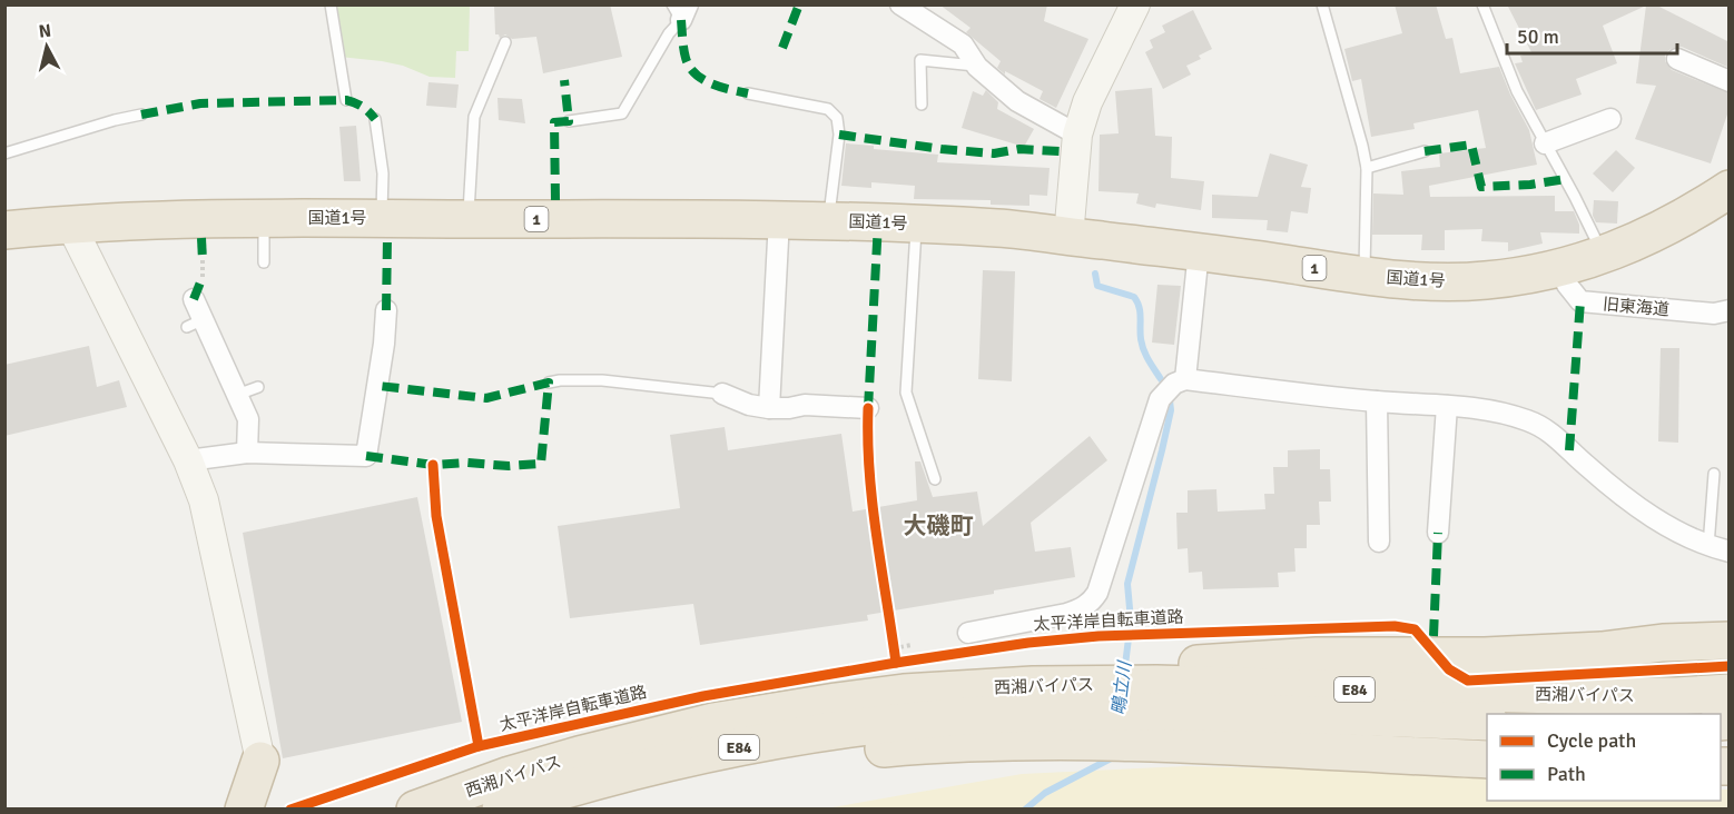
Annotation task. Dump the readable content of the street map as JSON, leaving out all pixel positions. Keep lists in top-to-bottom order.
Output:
{
  "streets": {
    "highway": [
      "国道1号",
      "1",
      "西湘バイパス",
      "E84"
    ],
    "street": ["旧東海道"],
    "cycle path": ["太平洋岸自転車道路"]
  },
  "crossings": [
    ["国道1号", "旧東海道"]
  ],
  "districts": ["大磯町"],
  "water": ["鴫立川"],
  "legend": ["Cycle path", "Path"],
  "scale_bar": "50 m",
  "north": "top"
}
